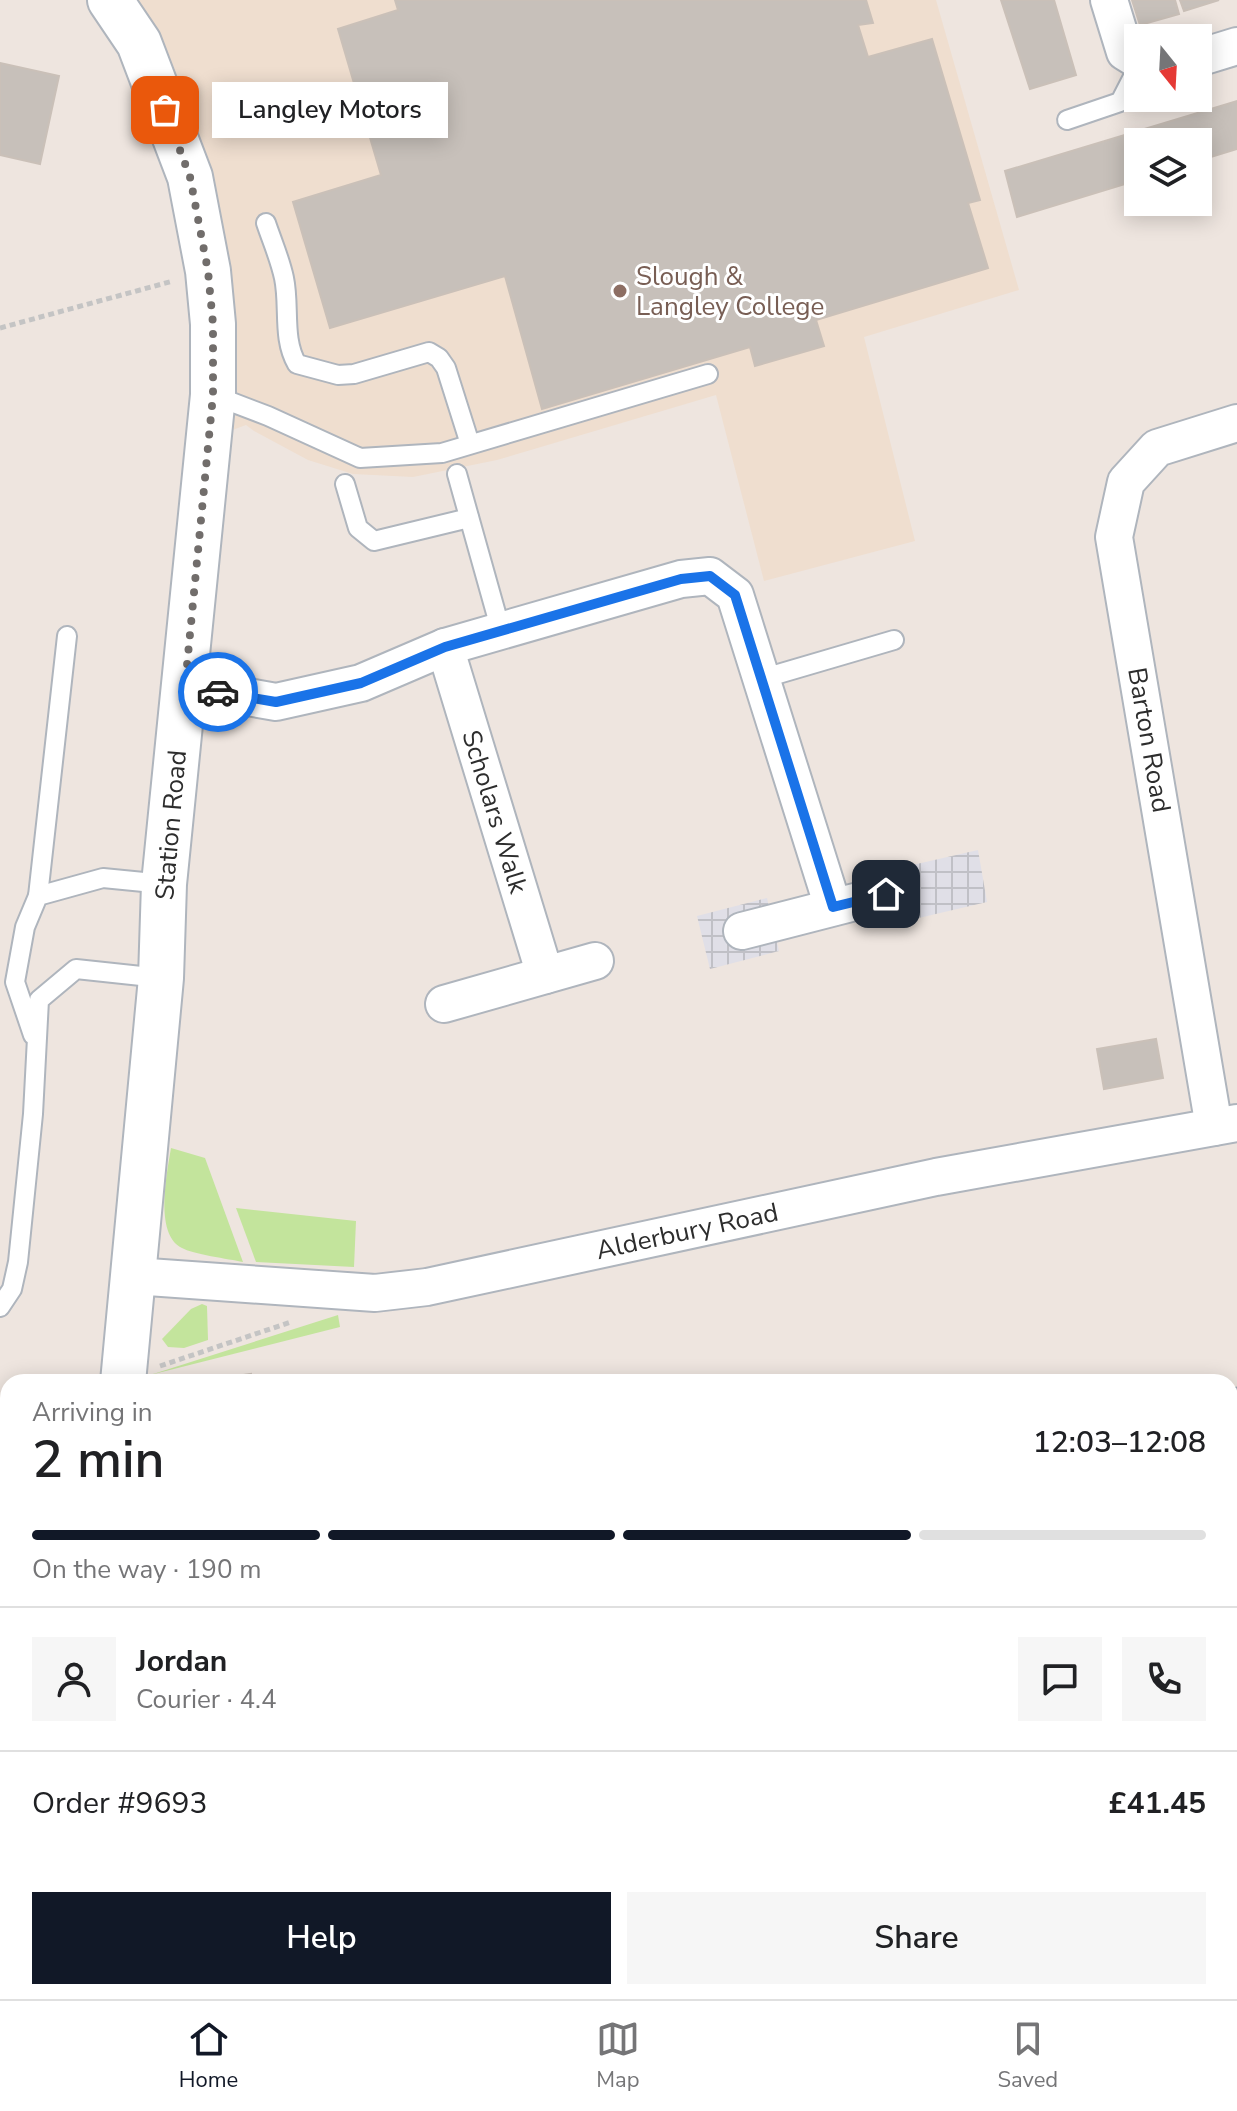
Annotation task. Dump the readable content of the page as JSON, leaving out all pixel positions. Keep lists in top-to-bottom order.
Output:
{
  "streets": {
    "main road": ["Station Road"],
    "street": ["Barton Road", "Scholars Walk", "Alderbury Road"]
  },
  "crossings": [
    ["Barton Road", "Alderbury Road"],
    ["Station Road", "Alderbury Road"]
  ],
  "places": ["Langley Motors", "Slough & Langley College"],
  "north": "bottom",
  "page": {
    "bubble": "Langley Motors",
    "heading": ["2 min", "Arriving in", "12:03–12:08"],
    "panel": [
      "Jordan",
      "Courier · 4.4",
      "Order #9693",
      "£41.45"
    ],
    "bar": "On the way · 190 m",
    "buttons": ["Help", "Share"],
    "tabs": ["Home", "Map", "Saved"]
  }
}
